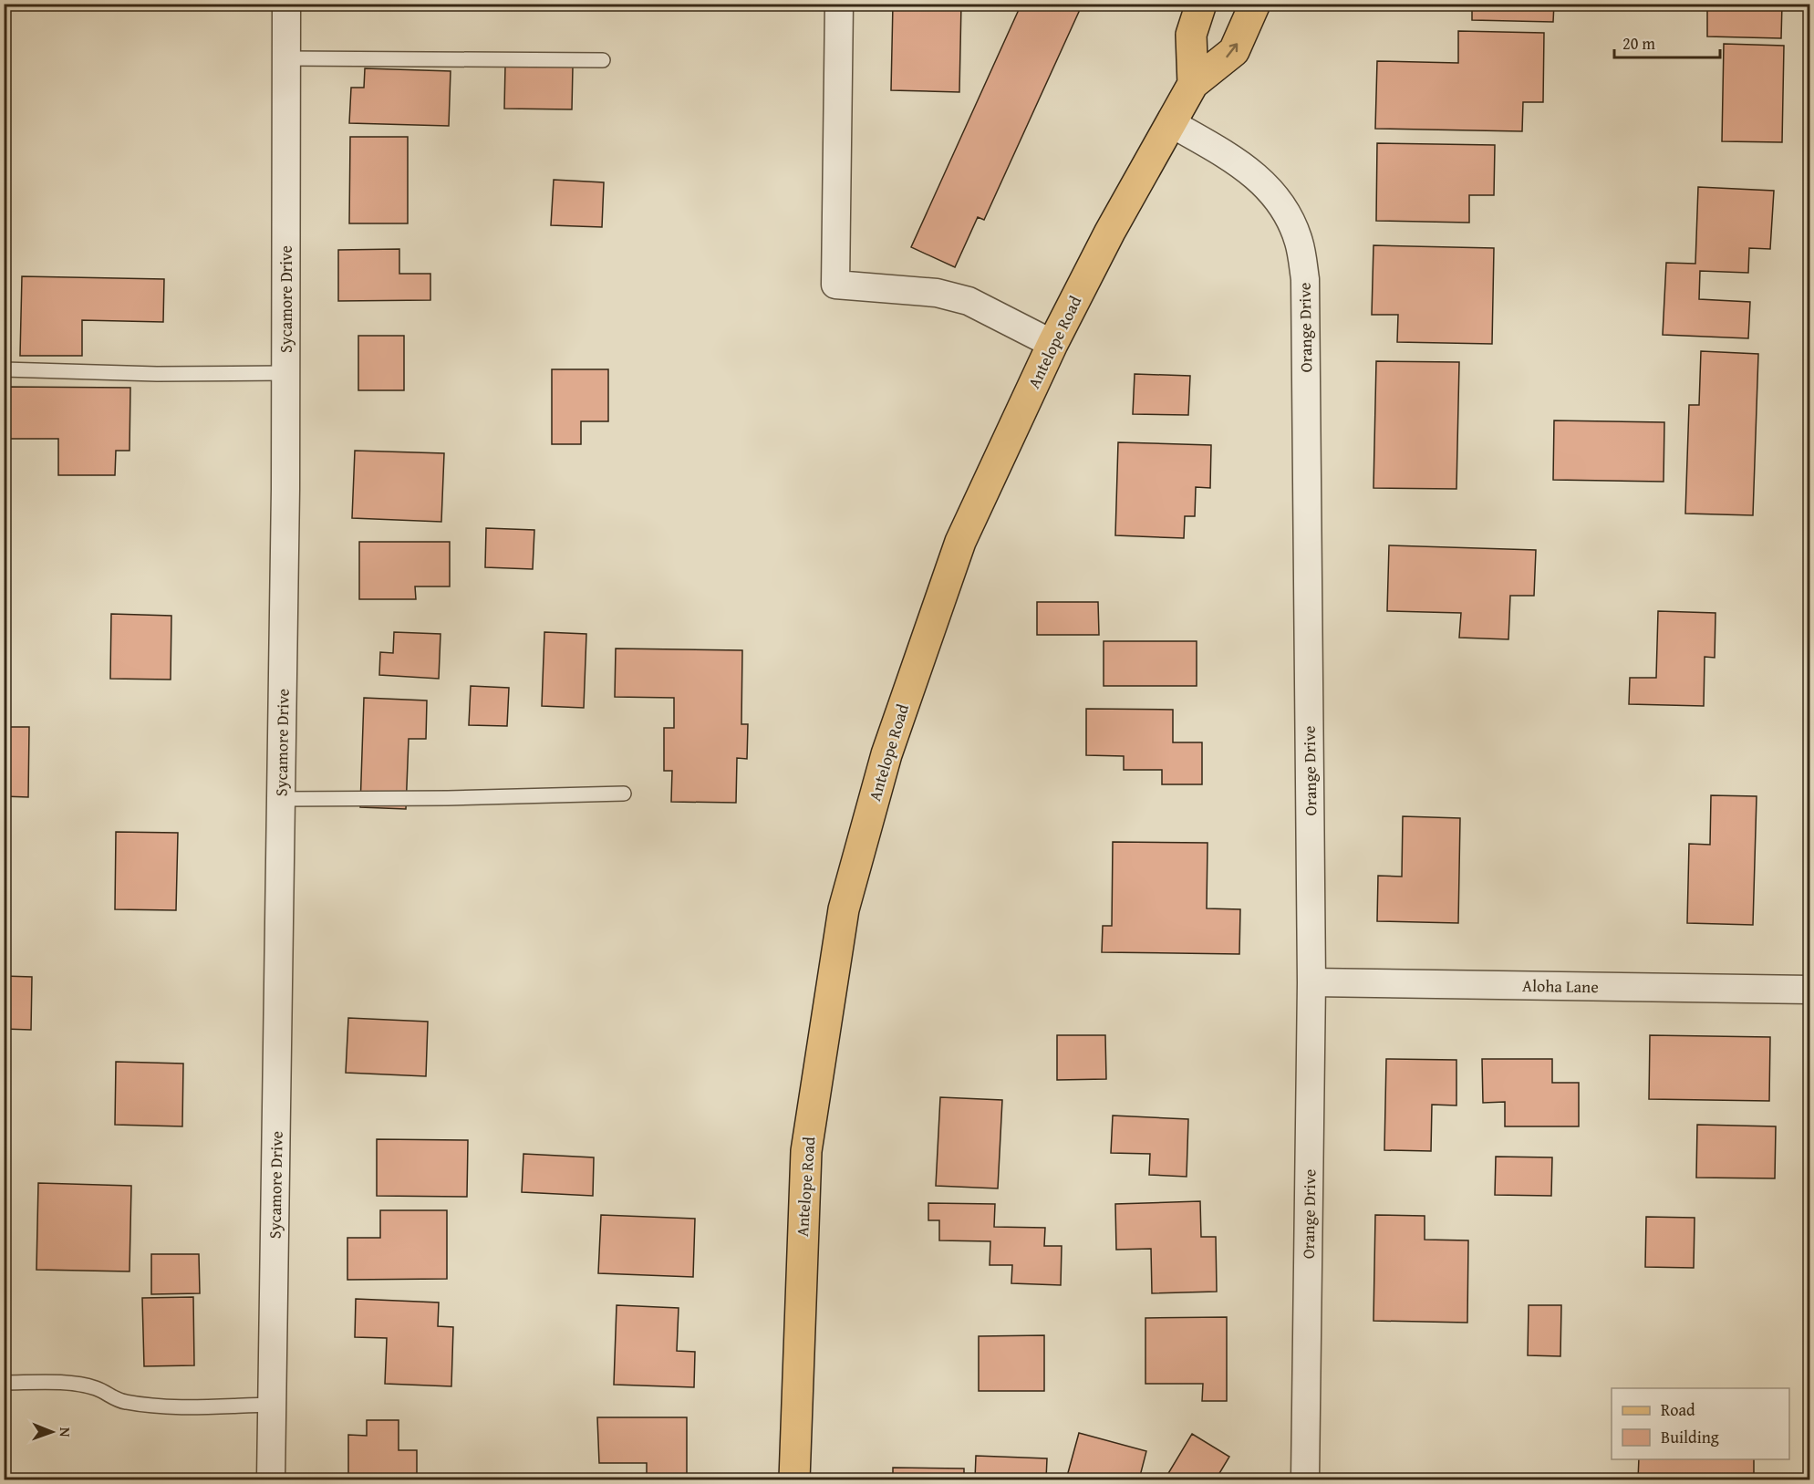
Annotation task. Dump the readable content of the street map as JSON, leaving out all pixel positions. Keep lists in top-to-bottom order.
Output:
{
  "streets": {
    "main road": ["Antelope Road"],
    "street": ["Sycamore Drive", "Orange Drive", "Aloha Lane"]
  },
  "crossings": [
    ["Orange Drive", "Antelope Road"],
    ["Orange Drive", "Aloha Lane"]
  ],
  "legend": ["Road", "Building"],
  "scale_bar": "20 m",
  "north": "right"
}
